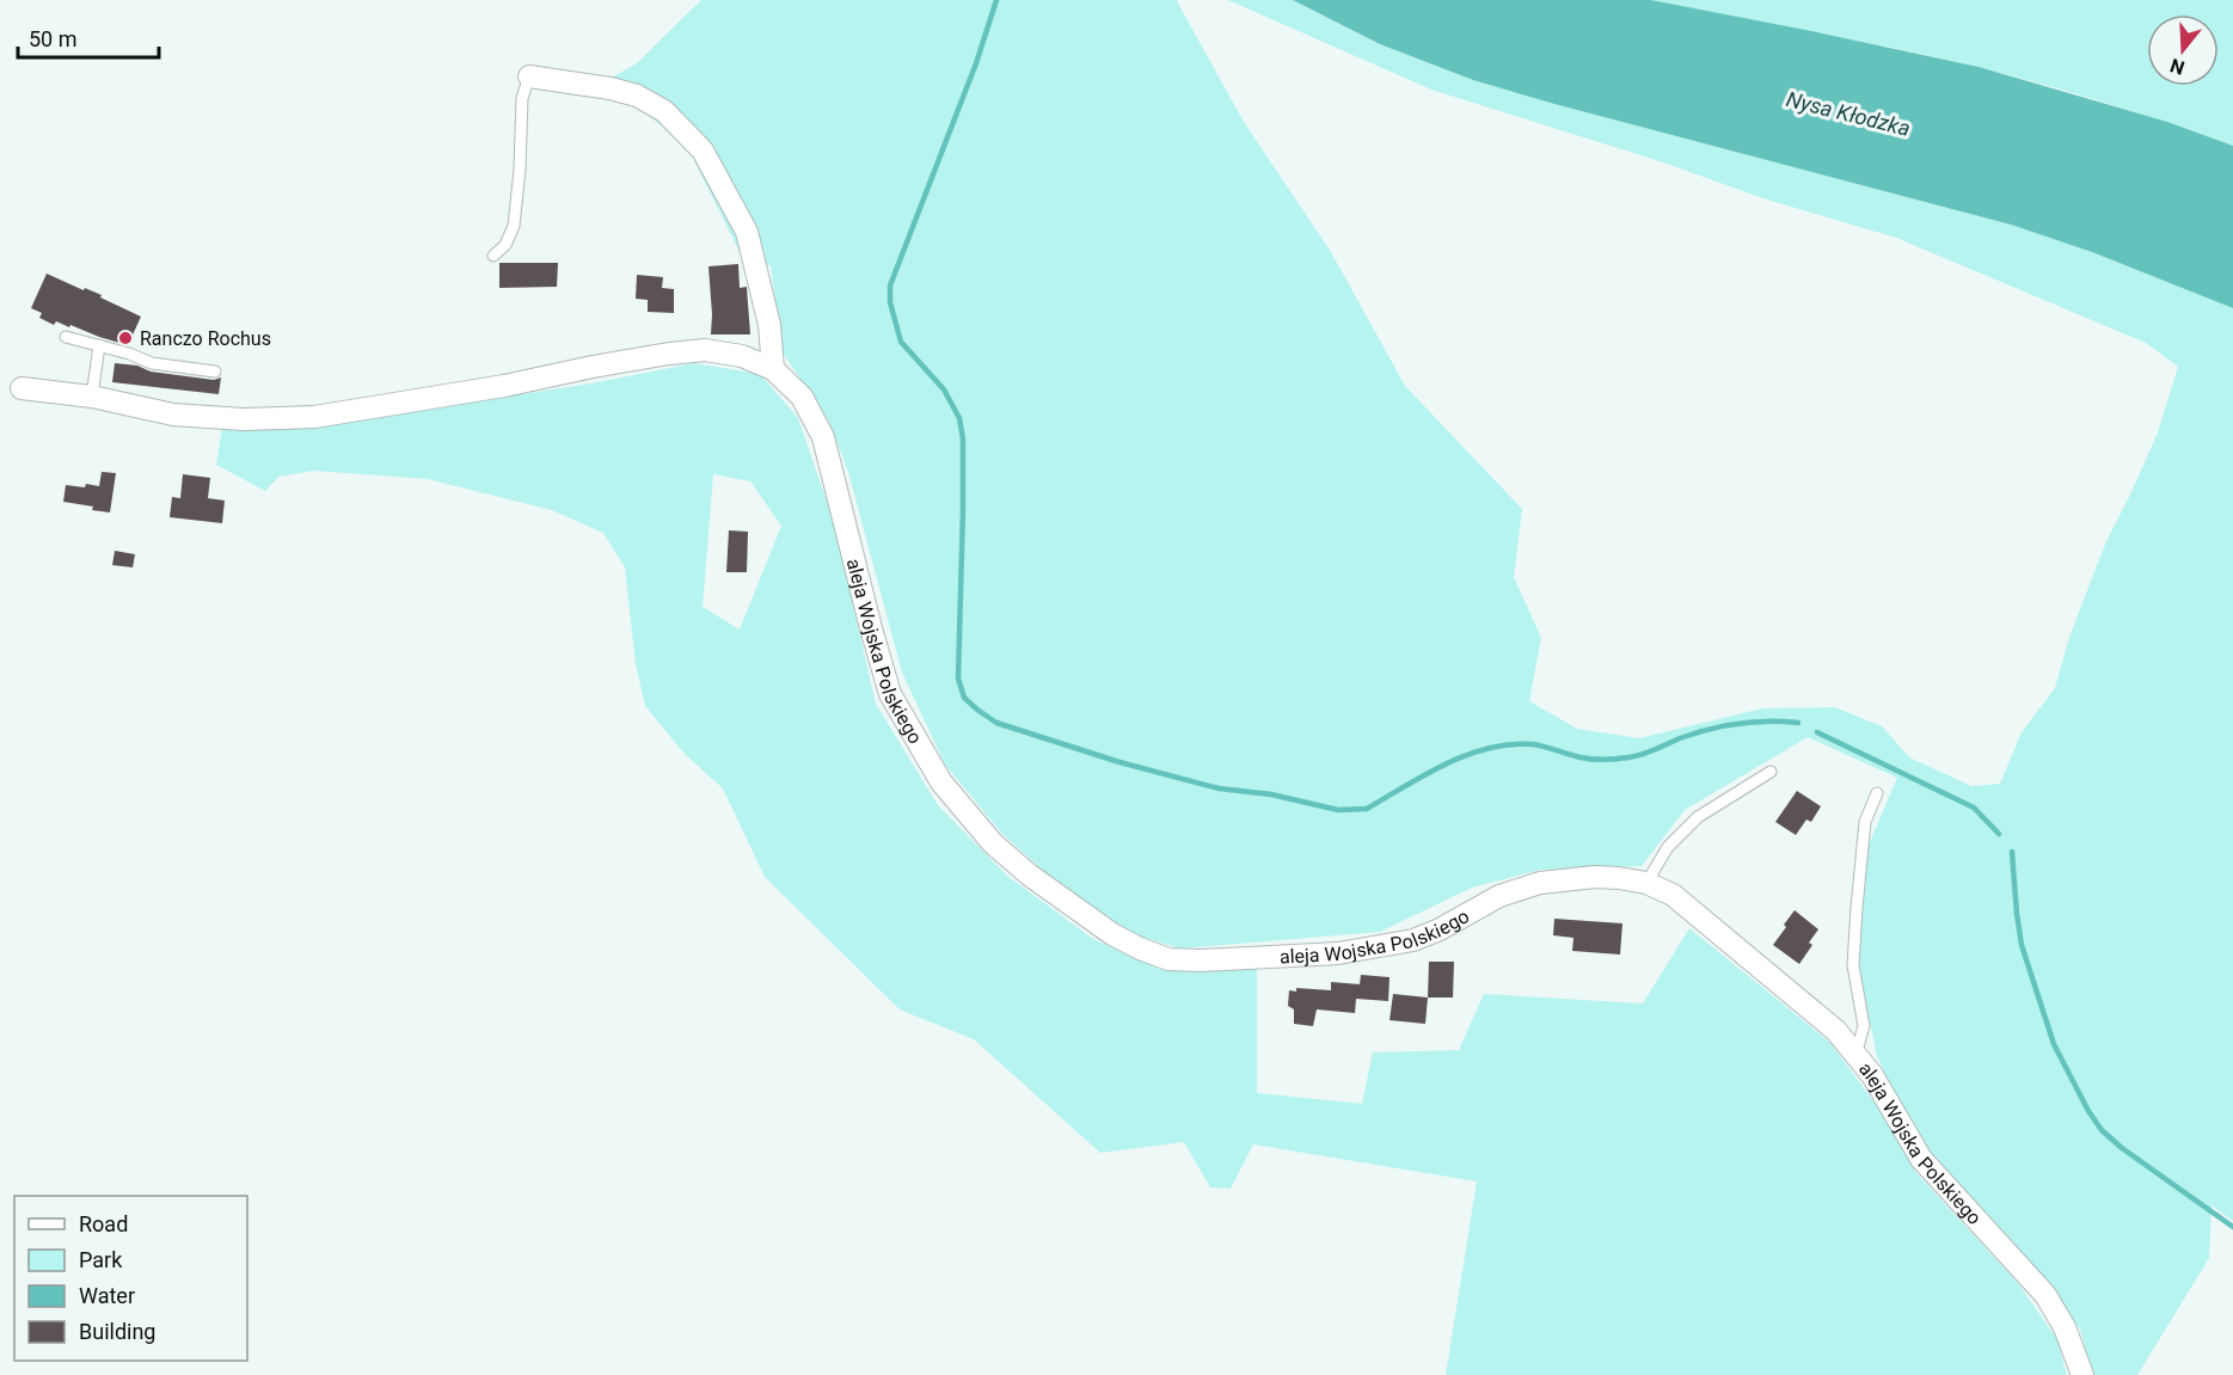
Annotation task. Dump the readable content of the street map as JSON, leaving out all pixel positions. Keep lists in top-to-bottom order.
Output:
{
  "streets": {
    "street": ["aleja Wojska Polskiego"]
  },
  "water": ["Nysa Kłodzka"],
  "places": ["Ranczo Rochus"],
  "legend": [
    "Road",
    "Park",
    "Water",
    "Building"
  ],
  "scale_bar": "50 m",
  "north": "bottom"
}
